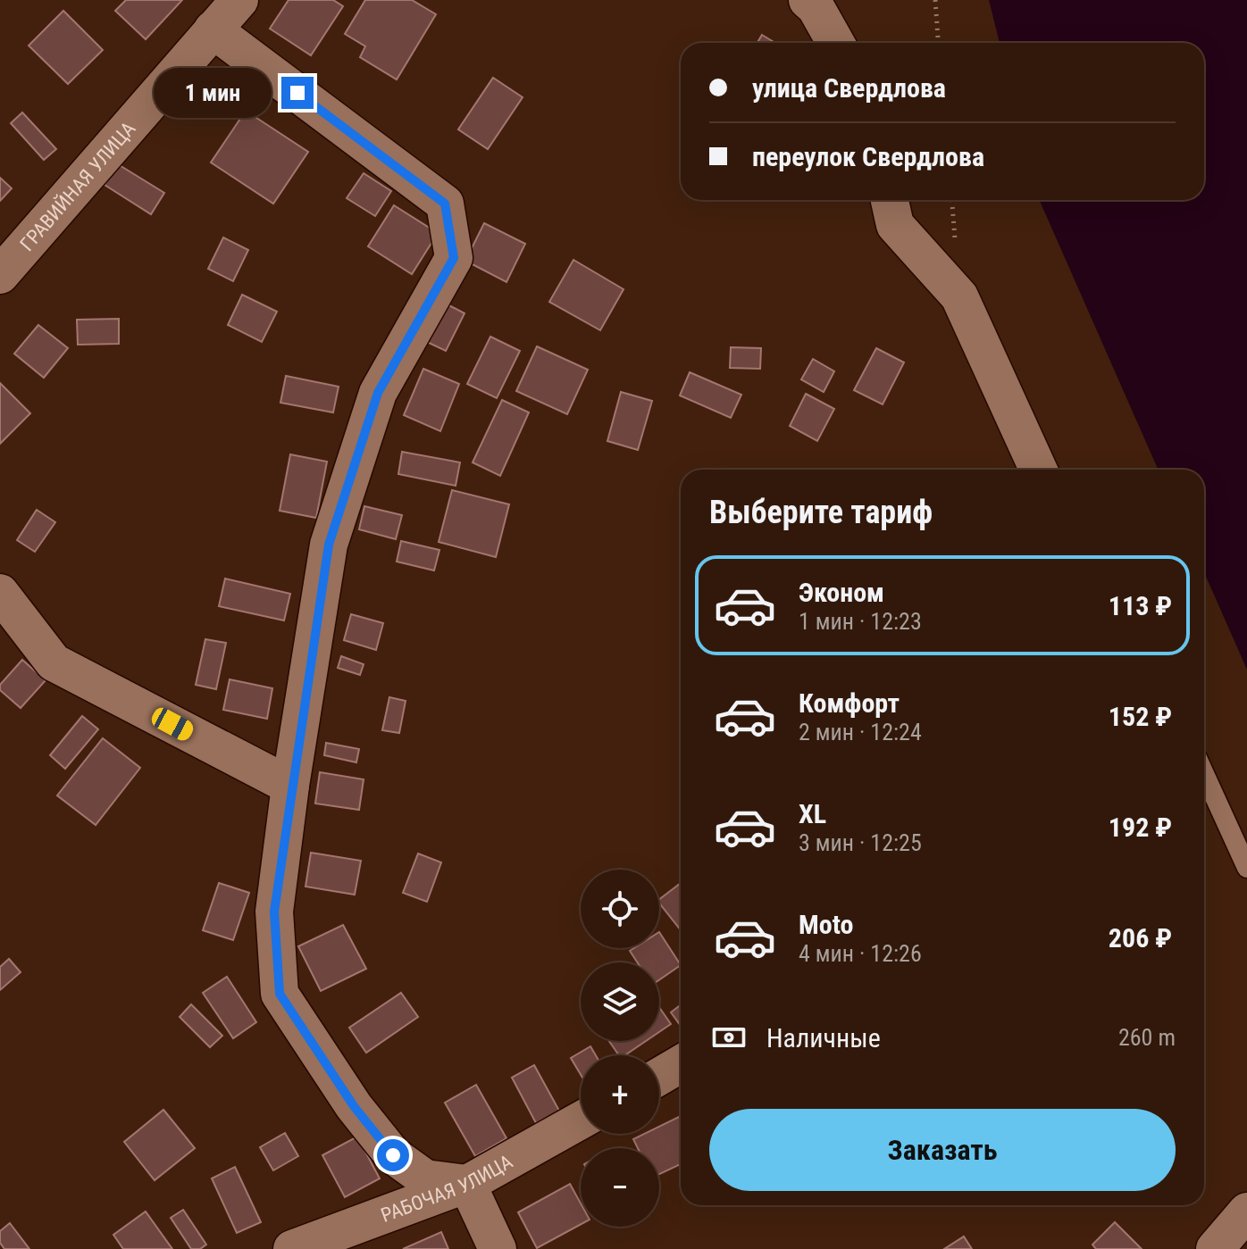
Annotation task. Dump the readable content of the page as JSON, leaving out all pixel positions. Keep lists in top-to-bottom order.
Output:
{
  "streets": {
    "street": ["ГРАВИЙНАЯ УЛИЦА", "РАБОЧАЯ УЛИЦА"]
  },
  "page": {
    "banner": ["улица Свердлова", "переулок Свердлова"],
    "bubble": "1 мин",
    "heading": "Выберите тариф",
    "list": [
      {
        "name": "Эконом",
        "note": "1 мин · 12:23",
        "value": "113 ₽"
      },
      {
        "name": "Комфорт",
        "note": "2 мин · 12:24",
        "value": "152 ₽"
      },
      {
        "name": "XL",
        "note": "3 мин · 12:25",
        "value": "192 ₽"
      },
      {
        "name": "Moto",
        "note": "4 мин · 12:26",
        "value": "206 ₽"
      }
    ],
    "map_buttons": ["+", "−"],
    "pay": ["Наличные", "260 m"],
    "buttons": "Заказать"
  }
}
